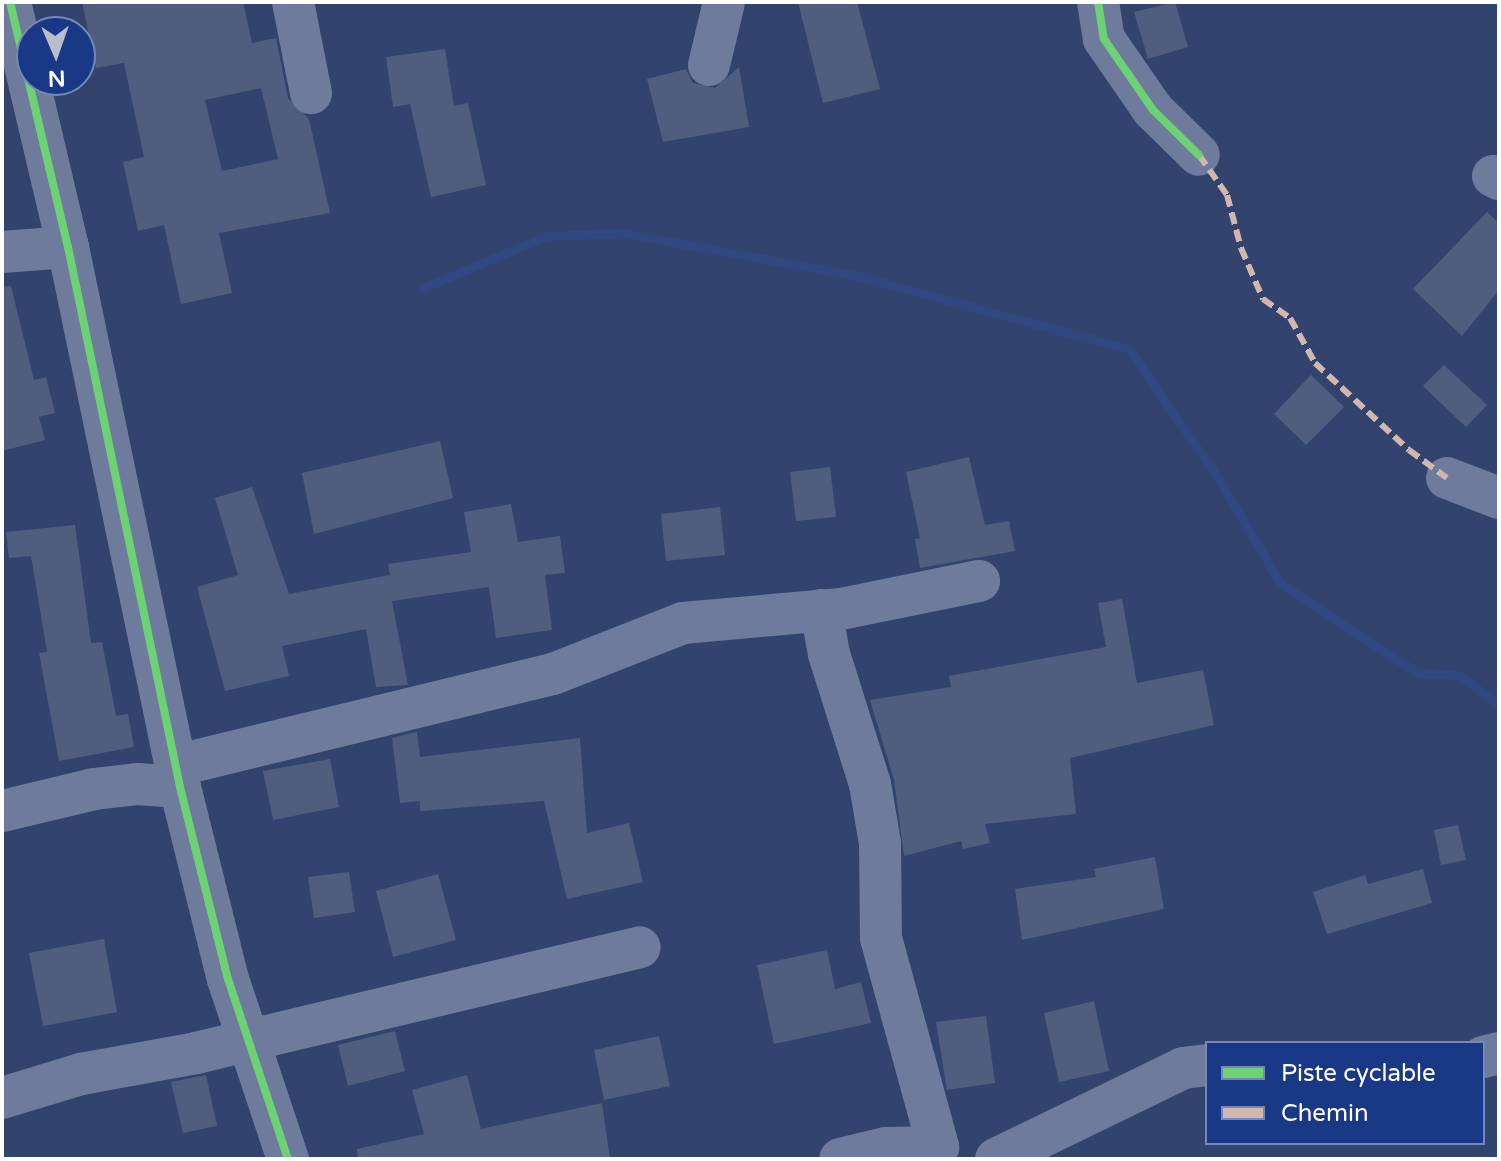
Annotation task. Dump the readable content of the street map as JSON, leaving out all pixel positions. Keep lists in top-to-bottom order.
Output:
{
  "legend": ["Piste cyclable", "Chemin"],
  "north": "bottom"
}
